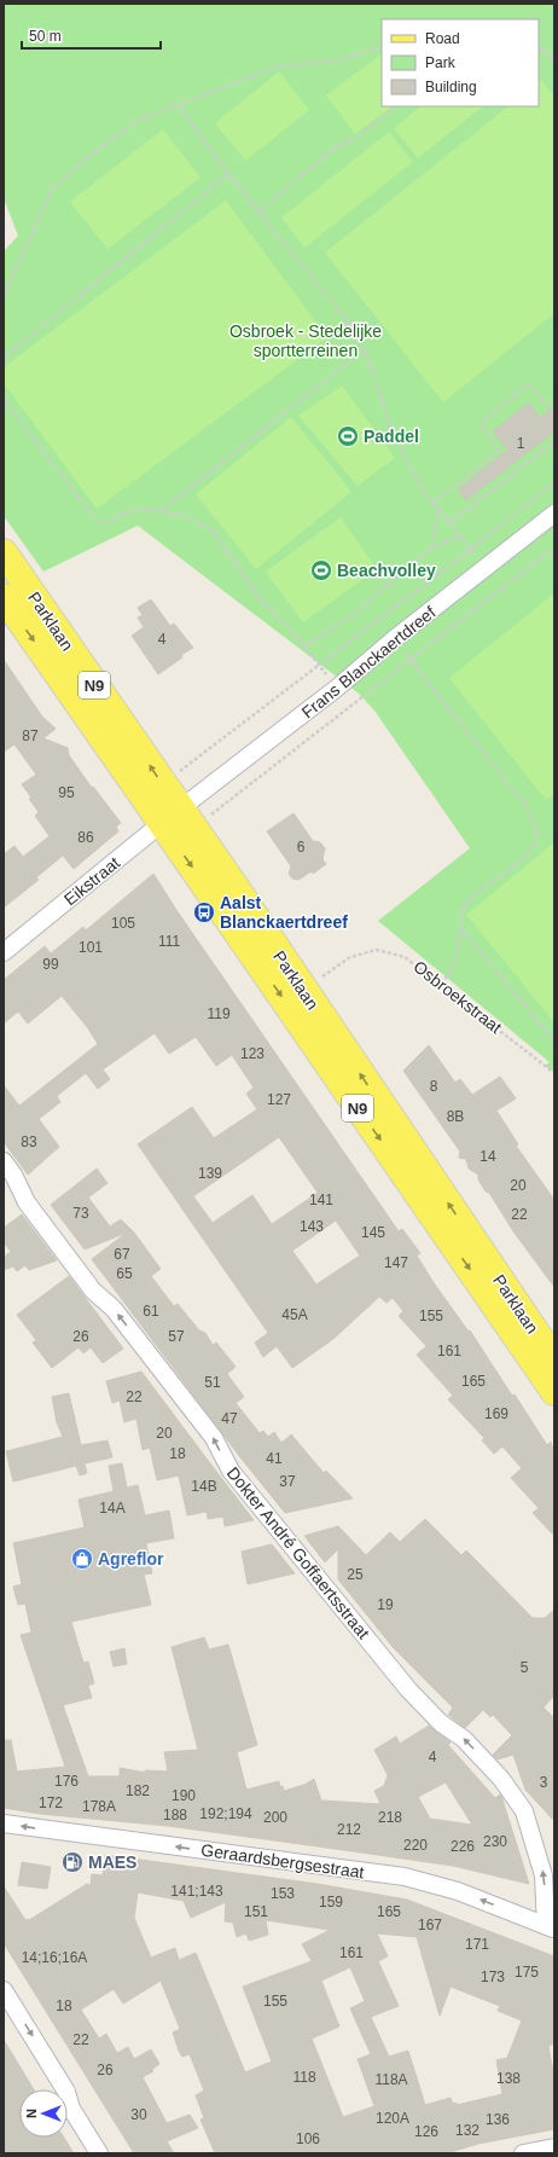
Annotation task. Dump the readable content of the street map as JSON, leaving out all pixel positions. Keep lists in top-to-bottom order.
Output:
{
  "streets": {
    "main road": ["Parklaan", "N9"],
    "street": [
      "Frans Blanckaertdreef",
      "Eikstraat",
      "Dokter André Goffaertsstraat",
      "Geraardsbergsestraat"
    ],
    "path": ["Osbroekstraat"]
  },
  "crossings": [
    ["Parklaan", "Frans Blanckaertdreef"],
    ["Parklaan", "Eikstraat"],
    ["Parklaan", "Osbroekstraat"],
    ["Frans Blanckaertdreef", "Eikstraat"],
    ["Dokter André Goffaertsstraat", "Geraardsbergsestraat"]
  ],
  "one_way": ["Dokter André Goffaertsstraat", "Geraardsbergsestraat"],
  "parks": ["Osbroek - Stedelijke sportterreinen"],
  "places": {
    "sports": ["Paddel", "Beachvolley"],
    "bus stop": ["Aalst Blanckaertdreef"],
    "shop": ["Agreflor"],
    "fuel station": ["MAES"]
  },
  "house_numbers": [
    "1",
    "4",
    "87",
    "95",
    "86",
    "6",
    "105",
    "111",
    "101",
    "99",
    "119",
    "123",
    "8",
    "127",
    "8B",
    "83",
    "14",
    "139",
    "20",
    "141",
    "73",
    "22",
    "143",
    "145",
    "67",
    "147",
    "65",
    "61",
    "45A",
    "155",
    "26",
    "57",
    "161",
    "165",
    "51",
    "22",
    "169",
    "47",
    "20",
    "18",
    "41",
    "37",
    "14B",
    "14A",
    "25",
    "19",
    "5",
    "4",
    "176",
    "3",
    "182",
    "190",
    "172",
    "178A",
    "192;194",
    "188",
    "200",
    "218",
    "212",
    "230",
    "220",
    "226",
    "141;143",
    "153",
    "159",
    "151",
    "165",
    "167",
    "171",
    "161",
    "14;16;16A",
    "175",
    "173",
    "155",
    "18",
    "22",
    "26",
    "118",
    "138",
    "118A",
    "30",
    "120A",
    "136",
    "132",
    "126",
    "106"
  ],
  "legend": ["Road", "Park", "Building"],
  "scale_bar": "50 m",
  "north": "left"
}
